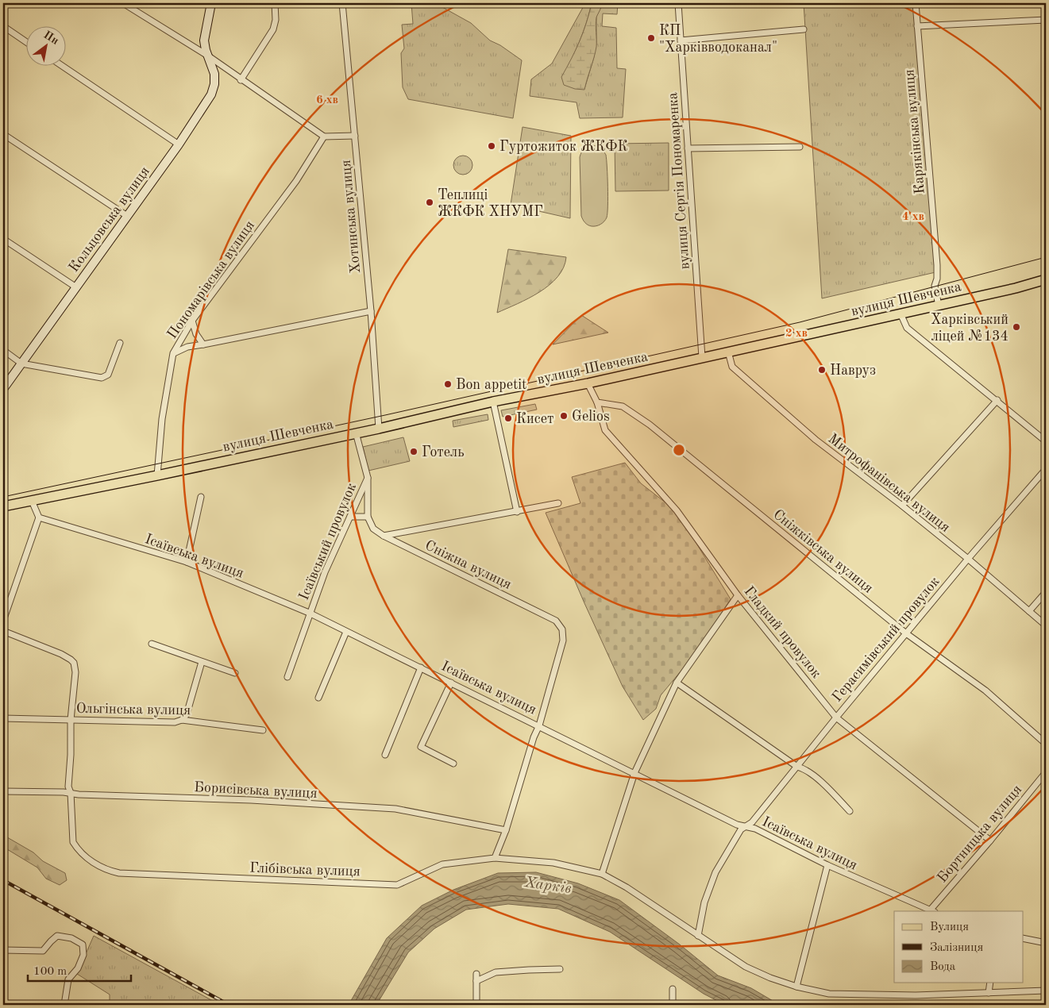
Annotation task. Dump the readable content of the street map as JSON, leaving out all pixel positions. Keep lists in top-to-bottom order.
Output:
{
  "streets": {
    "main road": ["вулиця Шевченка"],
    "street": [
      "Карякінська вулиця",
      "вулиця Сергія Пономаренка",
      "Хотинська вулиця",
      "Кольцовська вулиця",
      "Пономарівська вулиця",
      "Митрофанівська вулиця",
      "Ісаївський провулок",
      "Сніжківська вулиця",
      "Ісаївська вулиця",
      "Сніжна вулиця",
      "Гладкий провулок",
      "Герасимівський провулок",
      "Ольгінська вулиця",
      "Борисівська вулиця",
      "Бортницька вулиця",
      "Глібівська вулиця"
    ]
  },
  "crossings": [
    ["Карякінська вулиця", "вулиця Шевченка"],
    ["вулиця Сергія Пономаренка", "вулиця Шевченка"],
    ["Хотинська вулиця", "вулиця Шевченка"],
    ["Пономарівська вулиця", "вулиця Шевченка"],
    ["вулиця Шевченка", "Митрофанівська вулиця"],
    ["вулиця Шевченка", "Ісаївський провулок"],
    ["Митрофанівська вулиця", "Герасимівський провулок"],
    ["Ісаївський провулок", "Ісаївська вулиця"],
    ["Сніжківська вулиця", "Гладкий провулок"],
    ["Сніжківська вулиця", "Герасимівський провулок"],
    ["Ісаївська вулиця", "Сніжна вулиця"],
    ["Ісаївська вулиця", "Герасимівський провулок"],
    ["Ісаївська вулиця", "Бортницька вулиця"],
    ["Гладкий провулок", "Герасимівський провулок"],
    ["Гладкий провулок", "Бортницька вулиця"],
    ["Герасимівський провулок", "Глібівська вулиця"],
    ["Ольгінська вулиця", "Глібівська вулиця"],
    ["Борисівська вулиця", "Глібівська вулиця"]
  ],
  "water": ["Харків"],
  "places": [
    "КП \"Харківводоканал\"",
    "Гуртожиток ЖКФК",
    "Теплиці ЖКФК ХНУМГ",
    "Харківський ліцей №134",
    "Навруз",
    "Bon appetit",
    "Gelios",
    "Кисет",
    "Готель"
  ],
  "legend": ["Вулиця", "Залізниця", "Вода"],
  "scale_bar": "100 m",
  "north": "top right",
  "rings": ["6 хв", "4 хв", "2 хв"]
}
